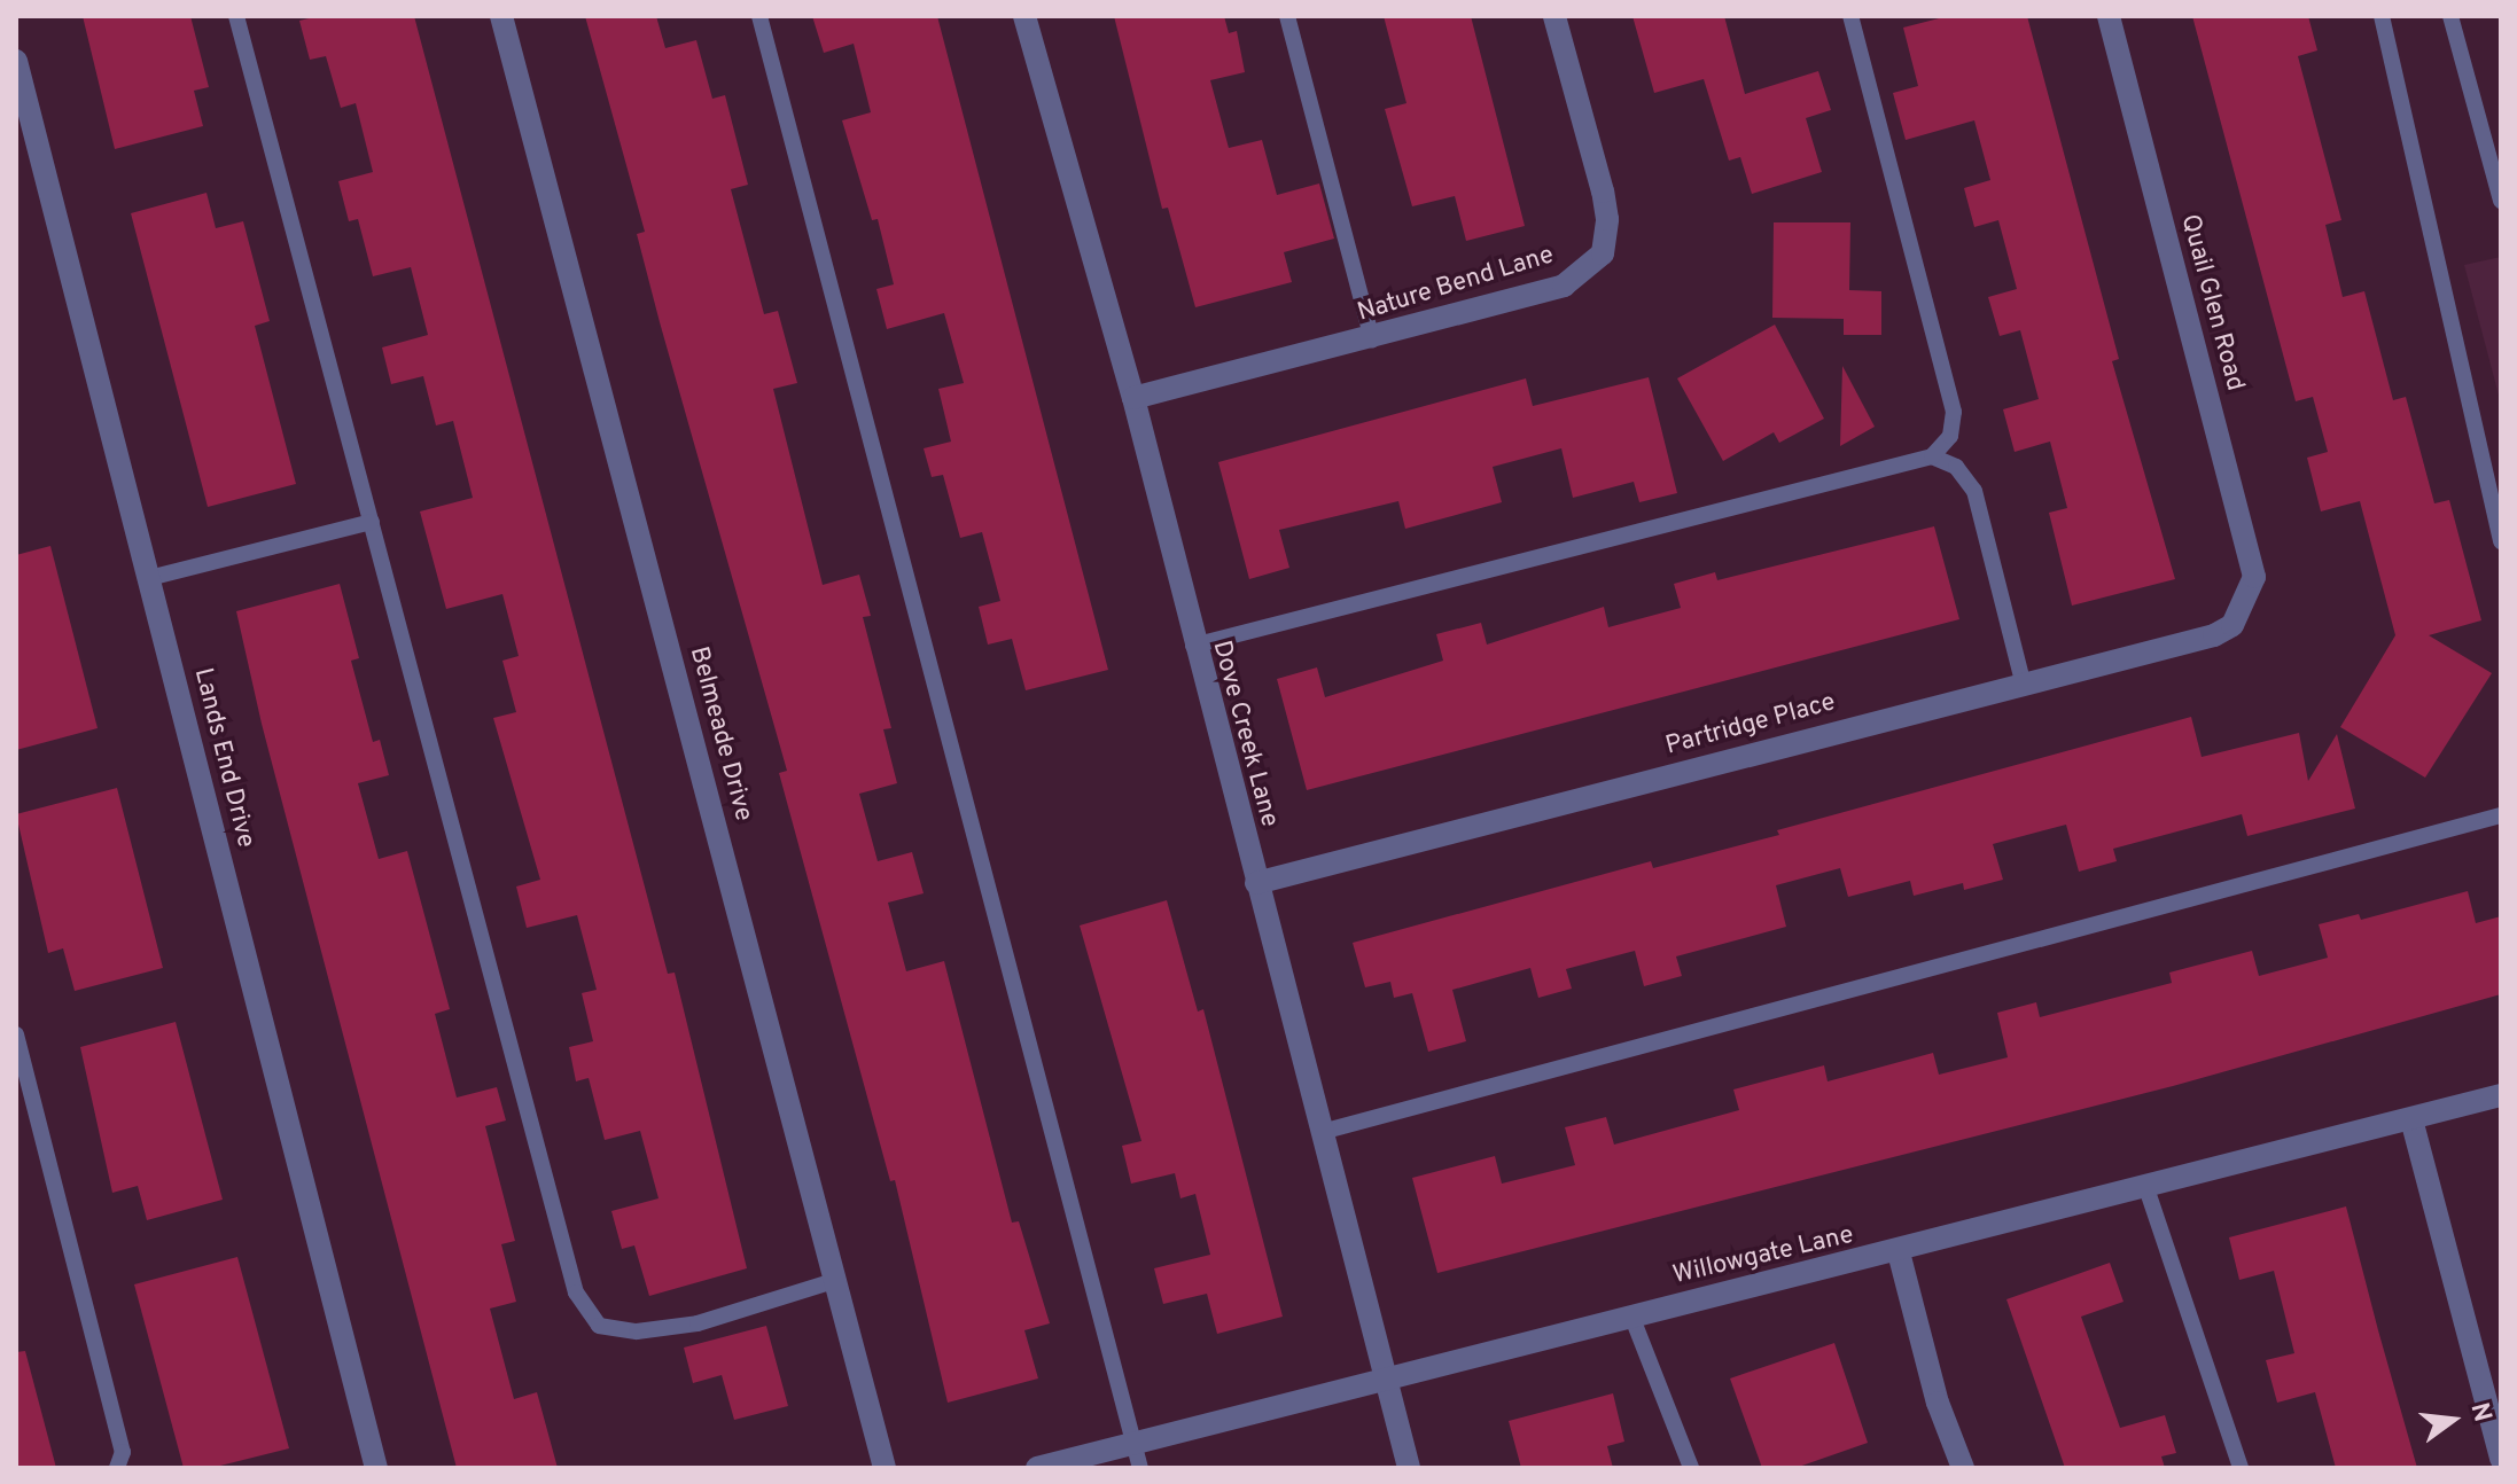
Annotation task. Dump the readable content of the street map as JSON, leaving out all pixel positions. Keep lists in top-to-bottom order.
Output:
{
  "streets": {
    "street": [
      "Nature Bend Lane",
      "Quail Glen Road",
      "Partridge Place",
      "Belmeade Drive",
      "Dove Creek Lane",
      "Lands End Drive",
      "Willowgate Lane"
    ]
  },
  "crossings": [
    ["Nature Bend Lane", "Dove Creek Lane"],
    ["Quail Glen Road", "Partridge Place"],
    ["Partridge Place", "Dove Creek Lane"],
    ["Dove Creek Lane", "Willowgate Lane"]
  ],
  "north": "right"
}
